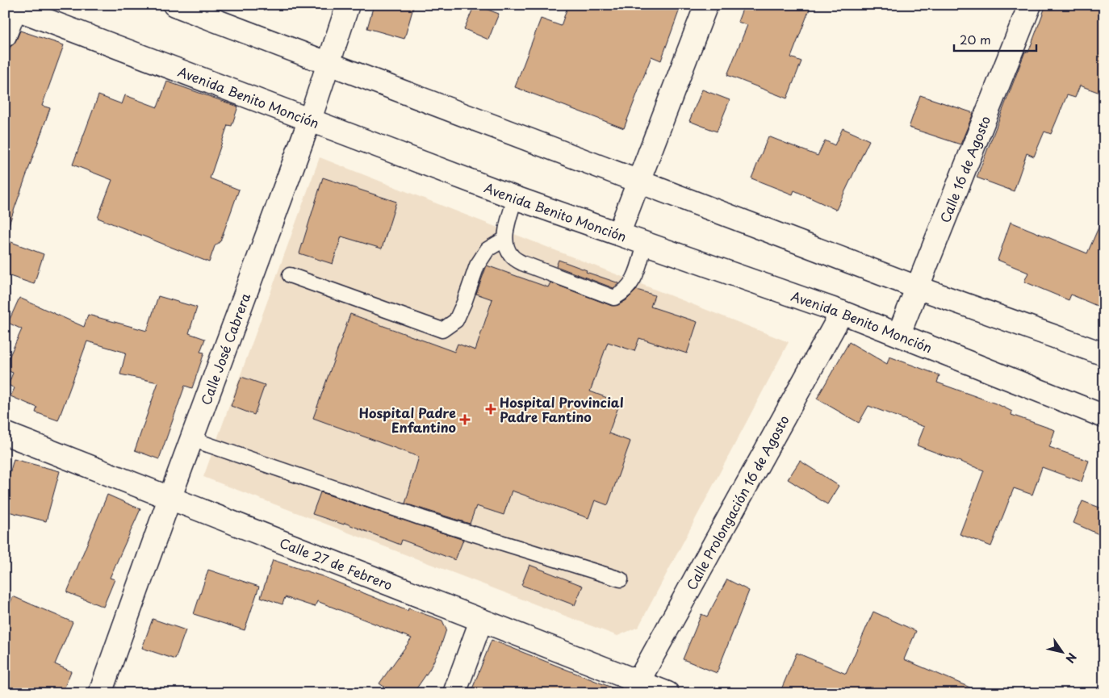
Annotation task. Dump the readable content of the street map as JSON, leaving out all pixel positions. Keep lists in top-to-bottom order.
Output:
{
  "streets": {
    "street": [
      "Avenida Benito Monción",
      "Calle 16 de Agosto",
      "Calle José Cabrera",
      "Calle Prolongación 16 de Agosto",
      "Calle 27 de Febrero"
    ]
  },
  "crossings": [
    ["Avenida Benito Monción", "Calle 16 de Agosto"],
    ["Avenida Benito Monción", "Calle José Cabrera"],
    ["Avenida Benito Monción", "Calle Prolongación 16 de Agosto"],
    ["Calle José Cabrera", "Calle 27 de Febrero"],
    ["Calle Prolongación 16 de Agosto", "Calle 27 de Febrero"]
  ],
  "places": {
    "health": ["Hospital Provincial Padre Fantino", "Hospital Padre Enfantino"]
  },
  "scale_bar": "20 m",
  "north": "bottom right"
}
